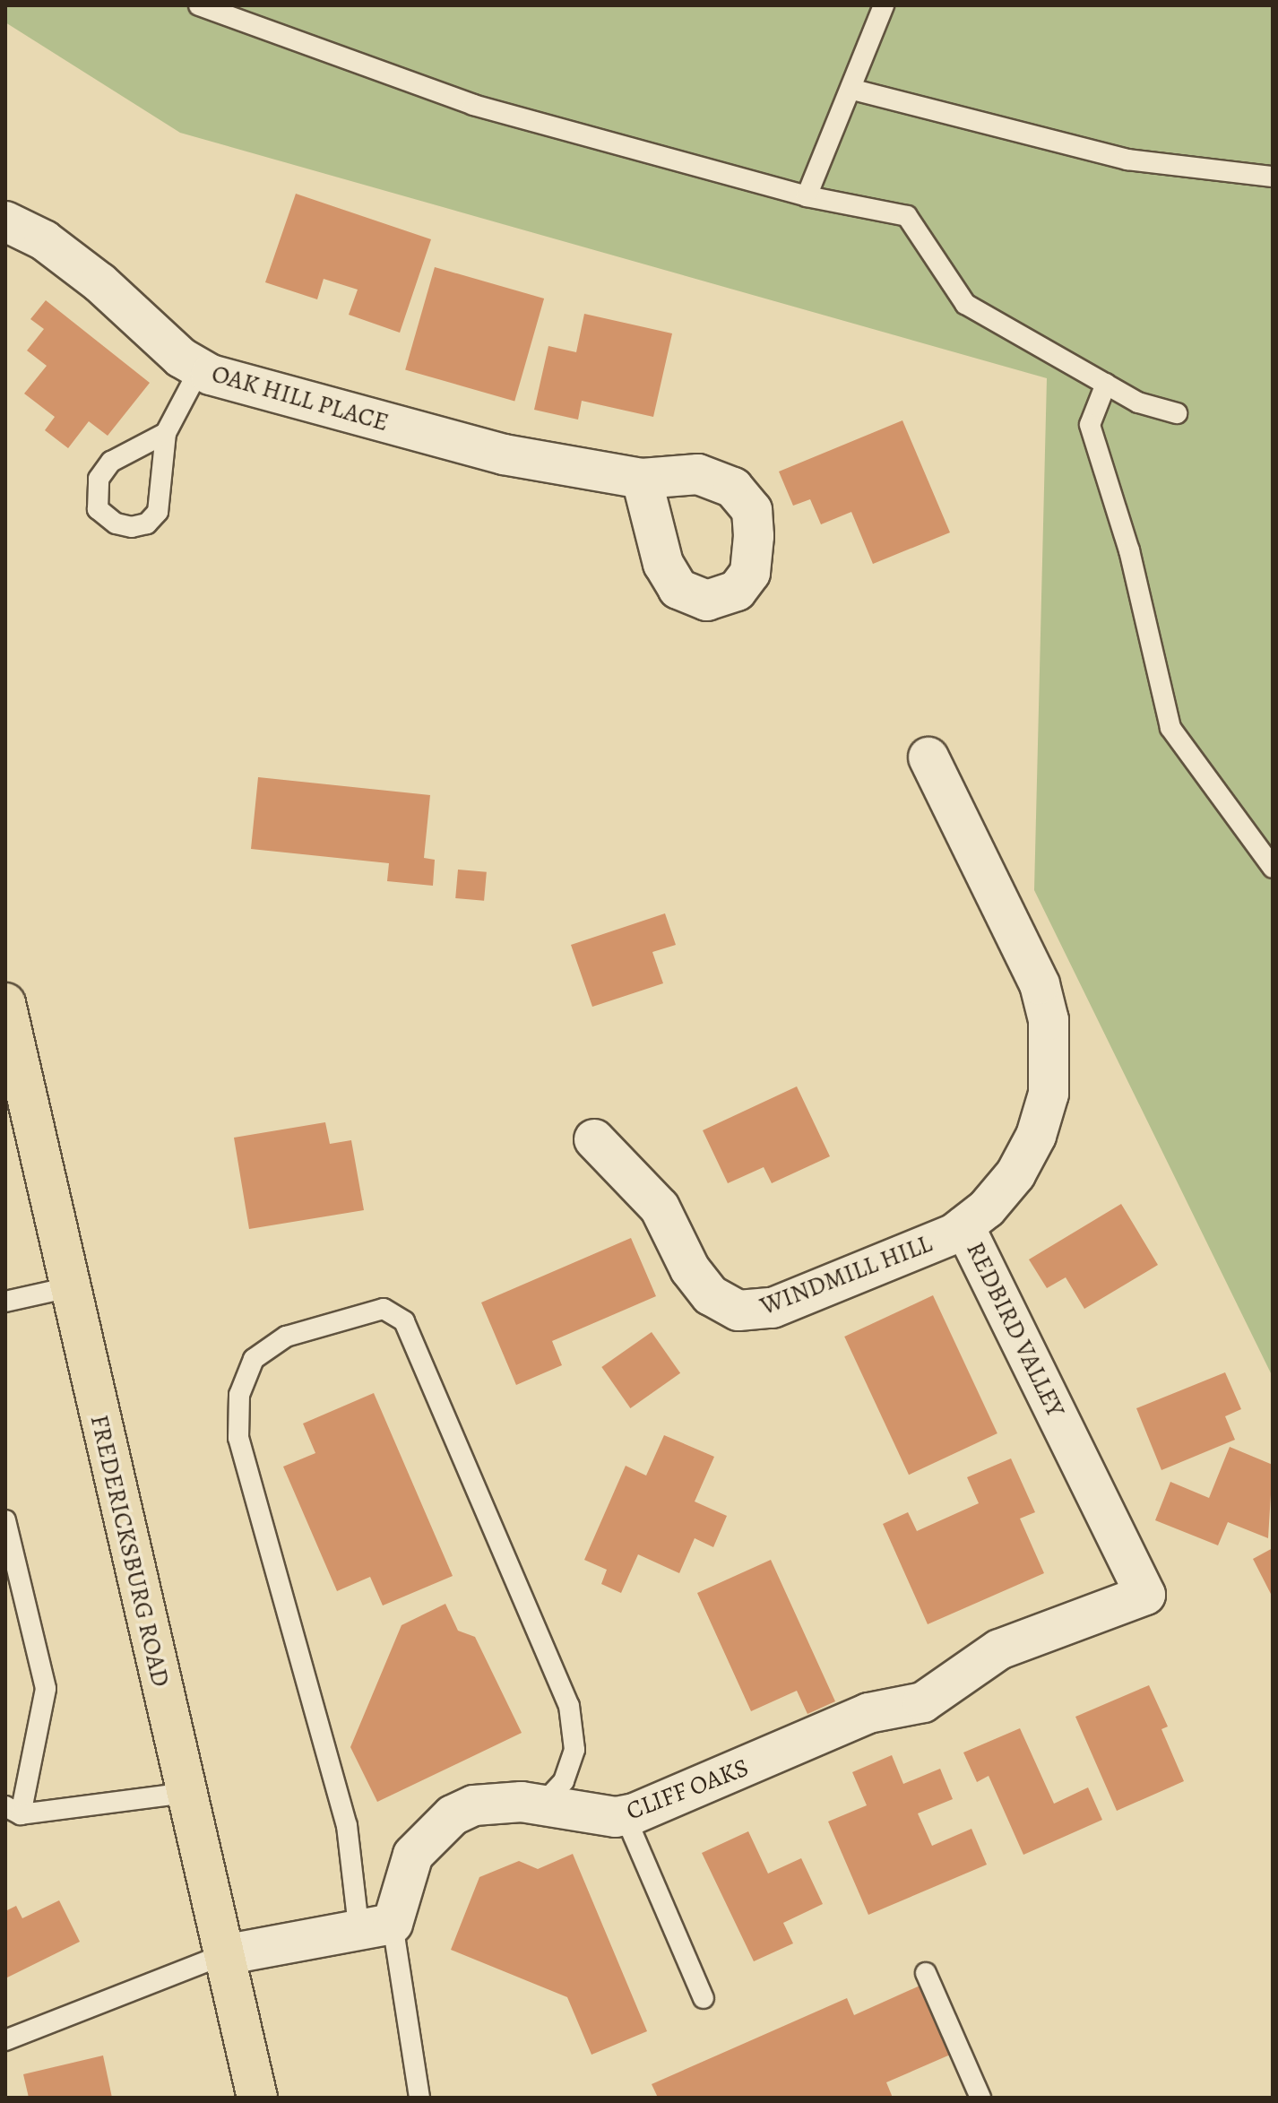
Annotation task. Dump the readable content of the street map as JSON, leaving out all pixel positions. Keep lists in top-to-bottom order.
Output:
{
  "streets": {
    "main road": ["FREDERICKSBURG ROAD"],
    "street": [
      "OAK HILL PLACE",
      "WINDMILL HILL",
      "REDBIRD VALLEY",
      "CLIFF OAKS"
    ]
  },
  "crossings": [
    ["WINDMILL HILL", "REDBIRD VALLEY"],
    ["REDBIRD VALLEY", "CLIFF OAKS"]
  ]
}
